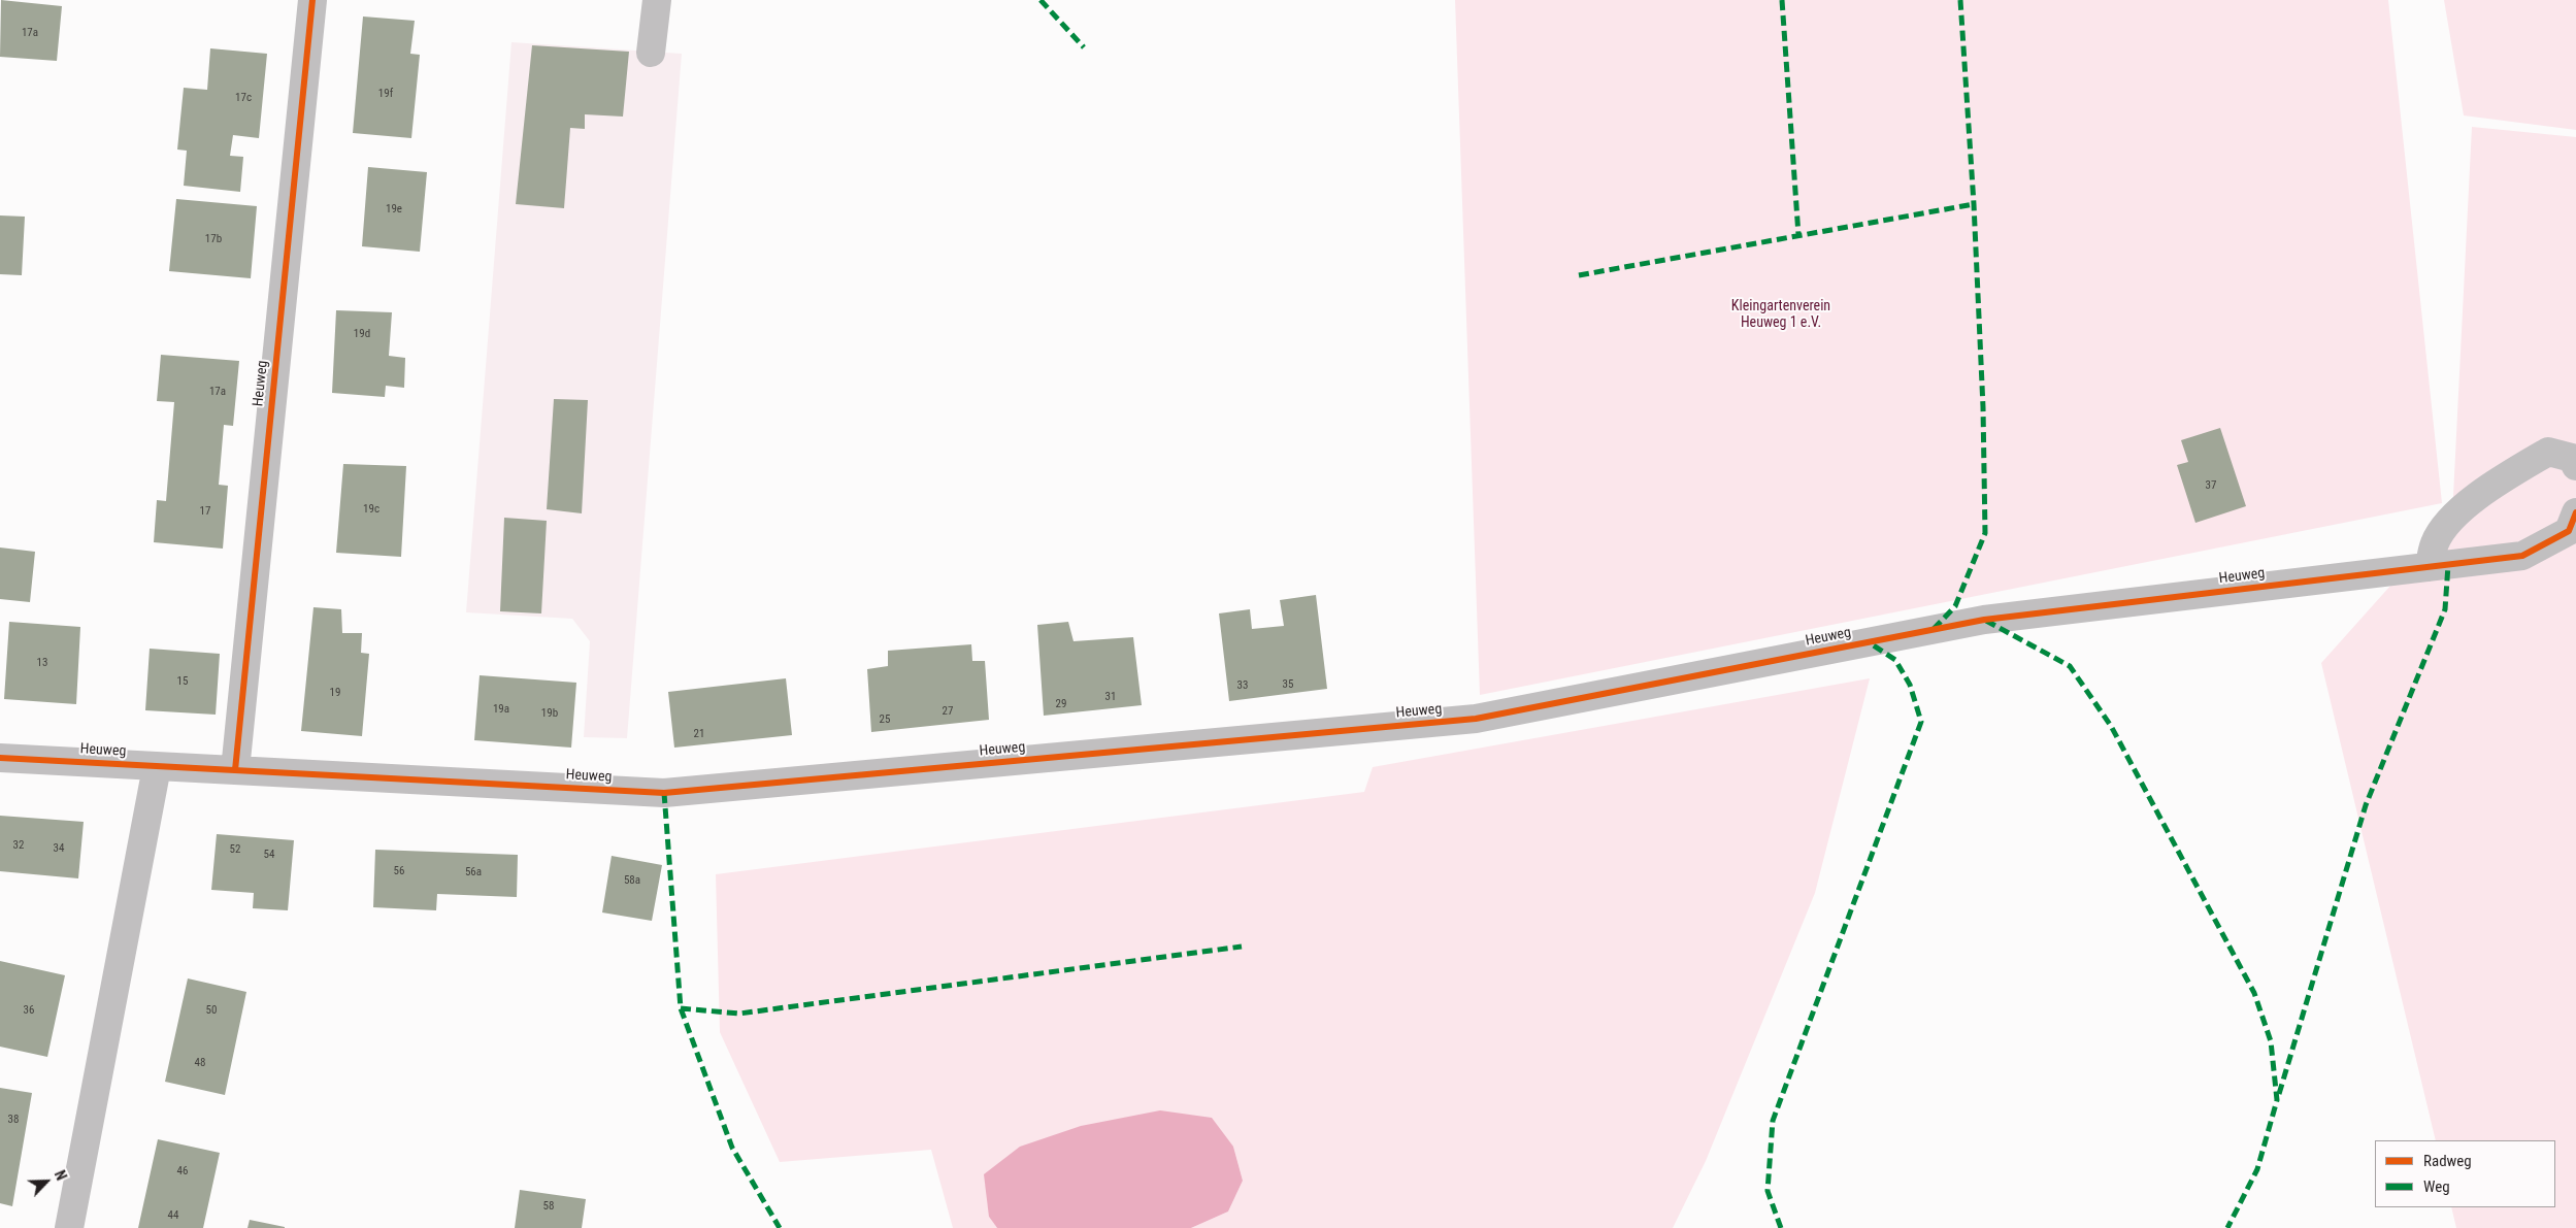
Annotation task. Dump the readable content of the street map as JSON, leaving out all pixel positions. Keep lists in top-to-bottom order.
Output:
{
  "streets": {
    "street": ["Heuweg"]
  },
  "parks": ["Kleingartenverein Heuweg 1 e.V."],
  "house_numbers": [
    "17a",
    "19f",
    "17c",
    "19e",
    "17b",
    "19d",
    "17a",
    "37",
    "19c",
    "17",
    "13",
    "15",
    "35",
    "33",
    "19",
    "31",
    "29",
    "19a",
    "27",
    "19b",
    "25",
    "21",
    "32",
    "34",
    "52",
    "54",
    "56",
    "56a",
    "58a",
    "36",
    "50",
    "48",
    "38",
    "46",
    "58",
    "44"
  ],
  "legend": ["Radweg", "Weg"],
  "north": "top right"
}
